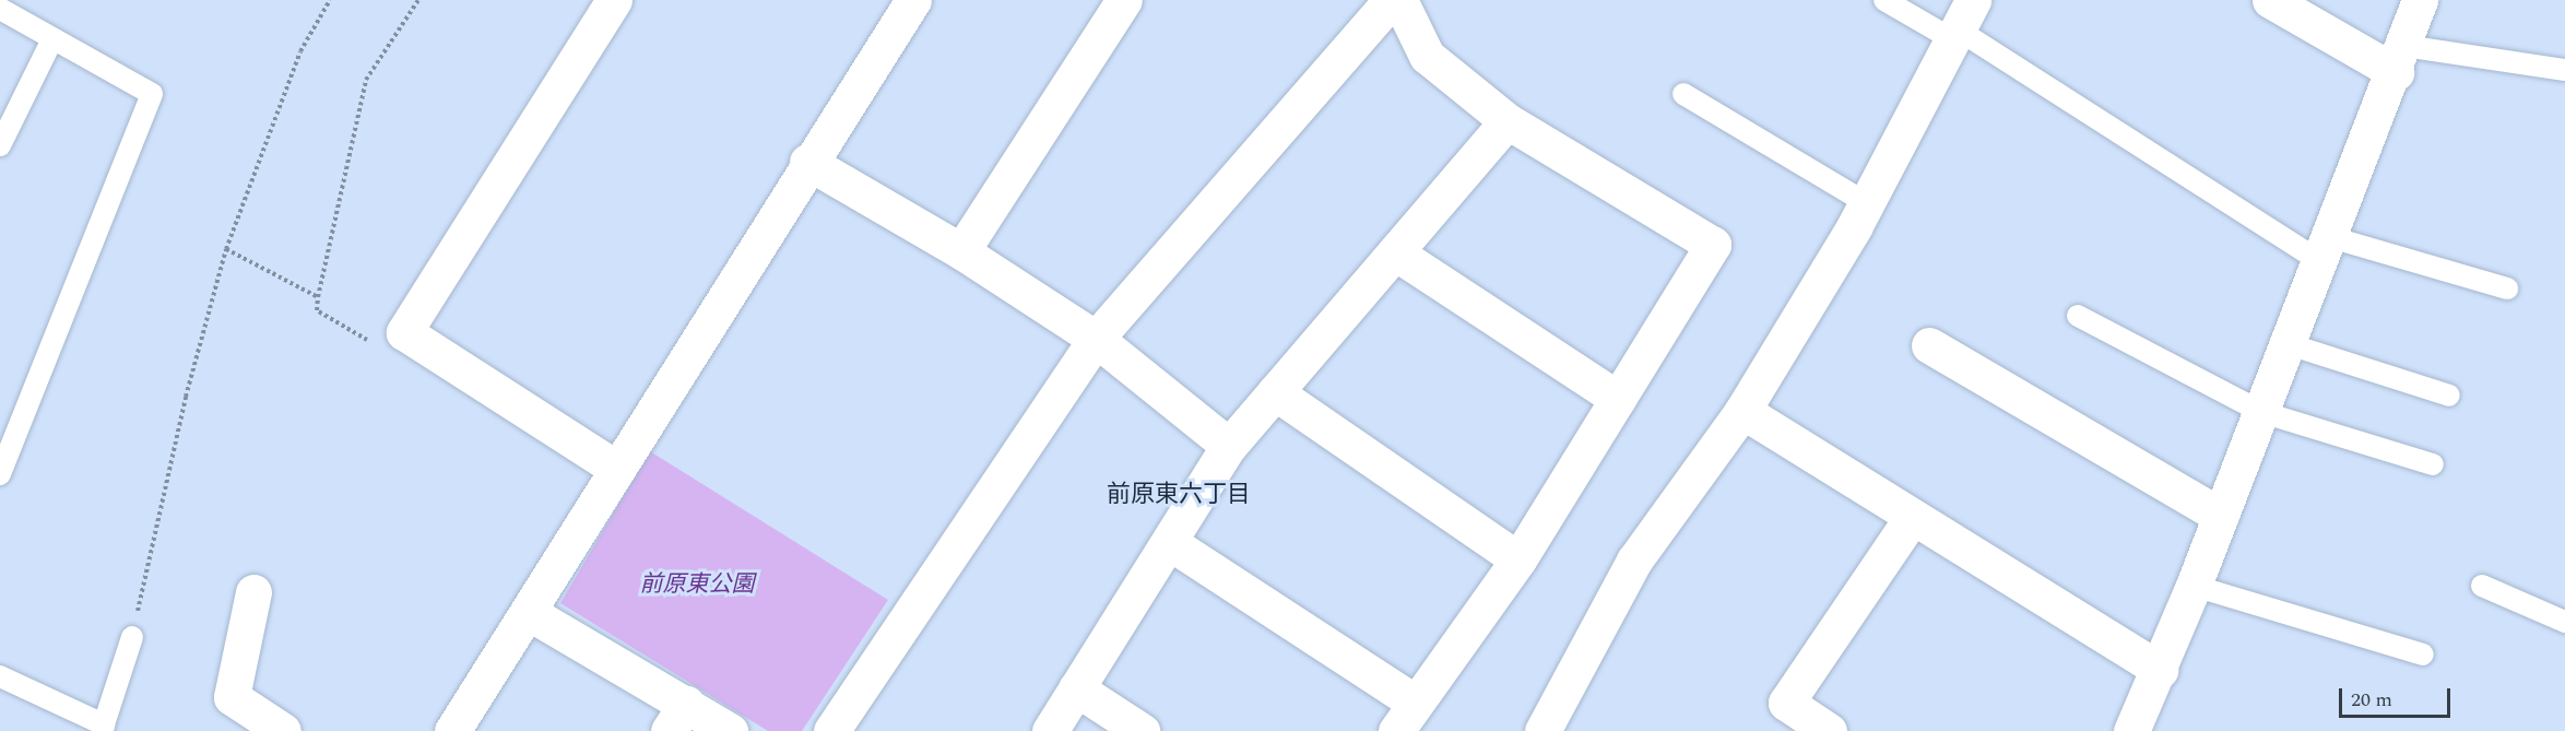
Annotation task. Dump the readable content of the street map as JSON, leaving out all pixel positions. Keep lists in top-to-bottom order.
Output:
{
  "districts": ["前原東六丁目"],
  "parks": ["前原東公園"],
  "scale_bar": "20 m"
}
